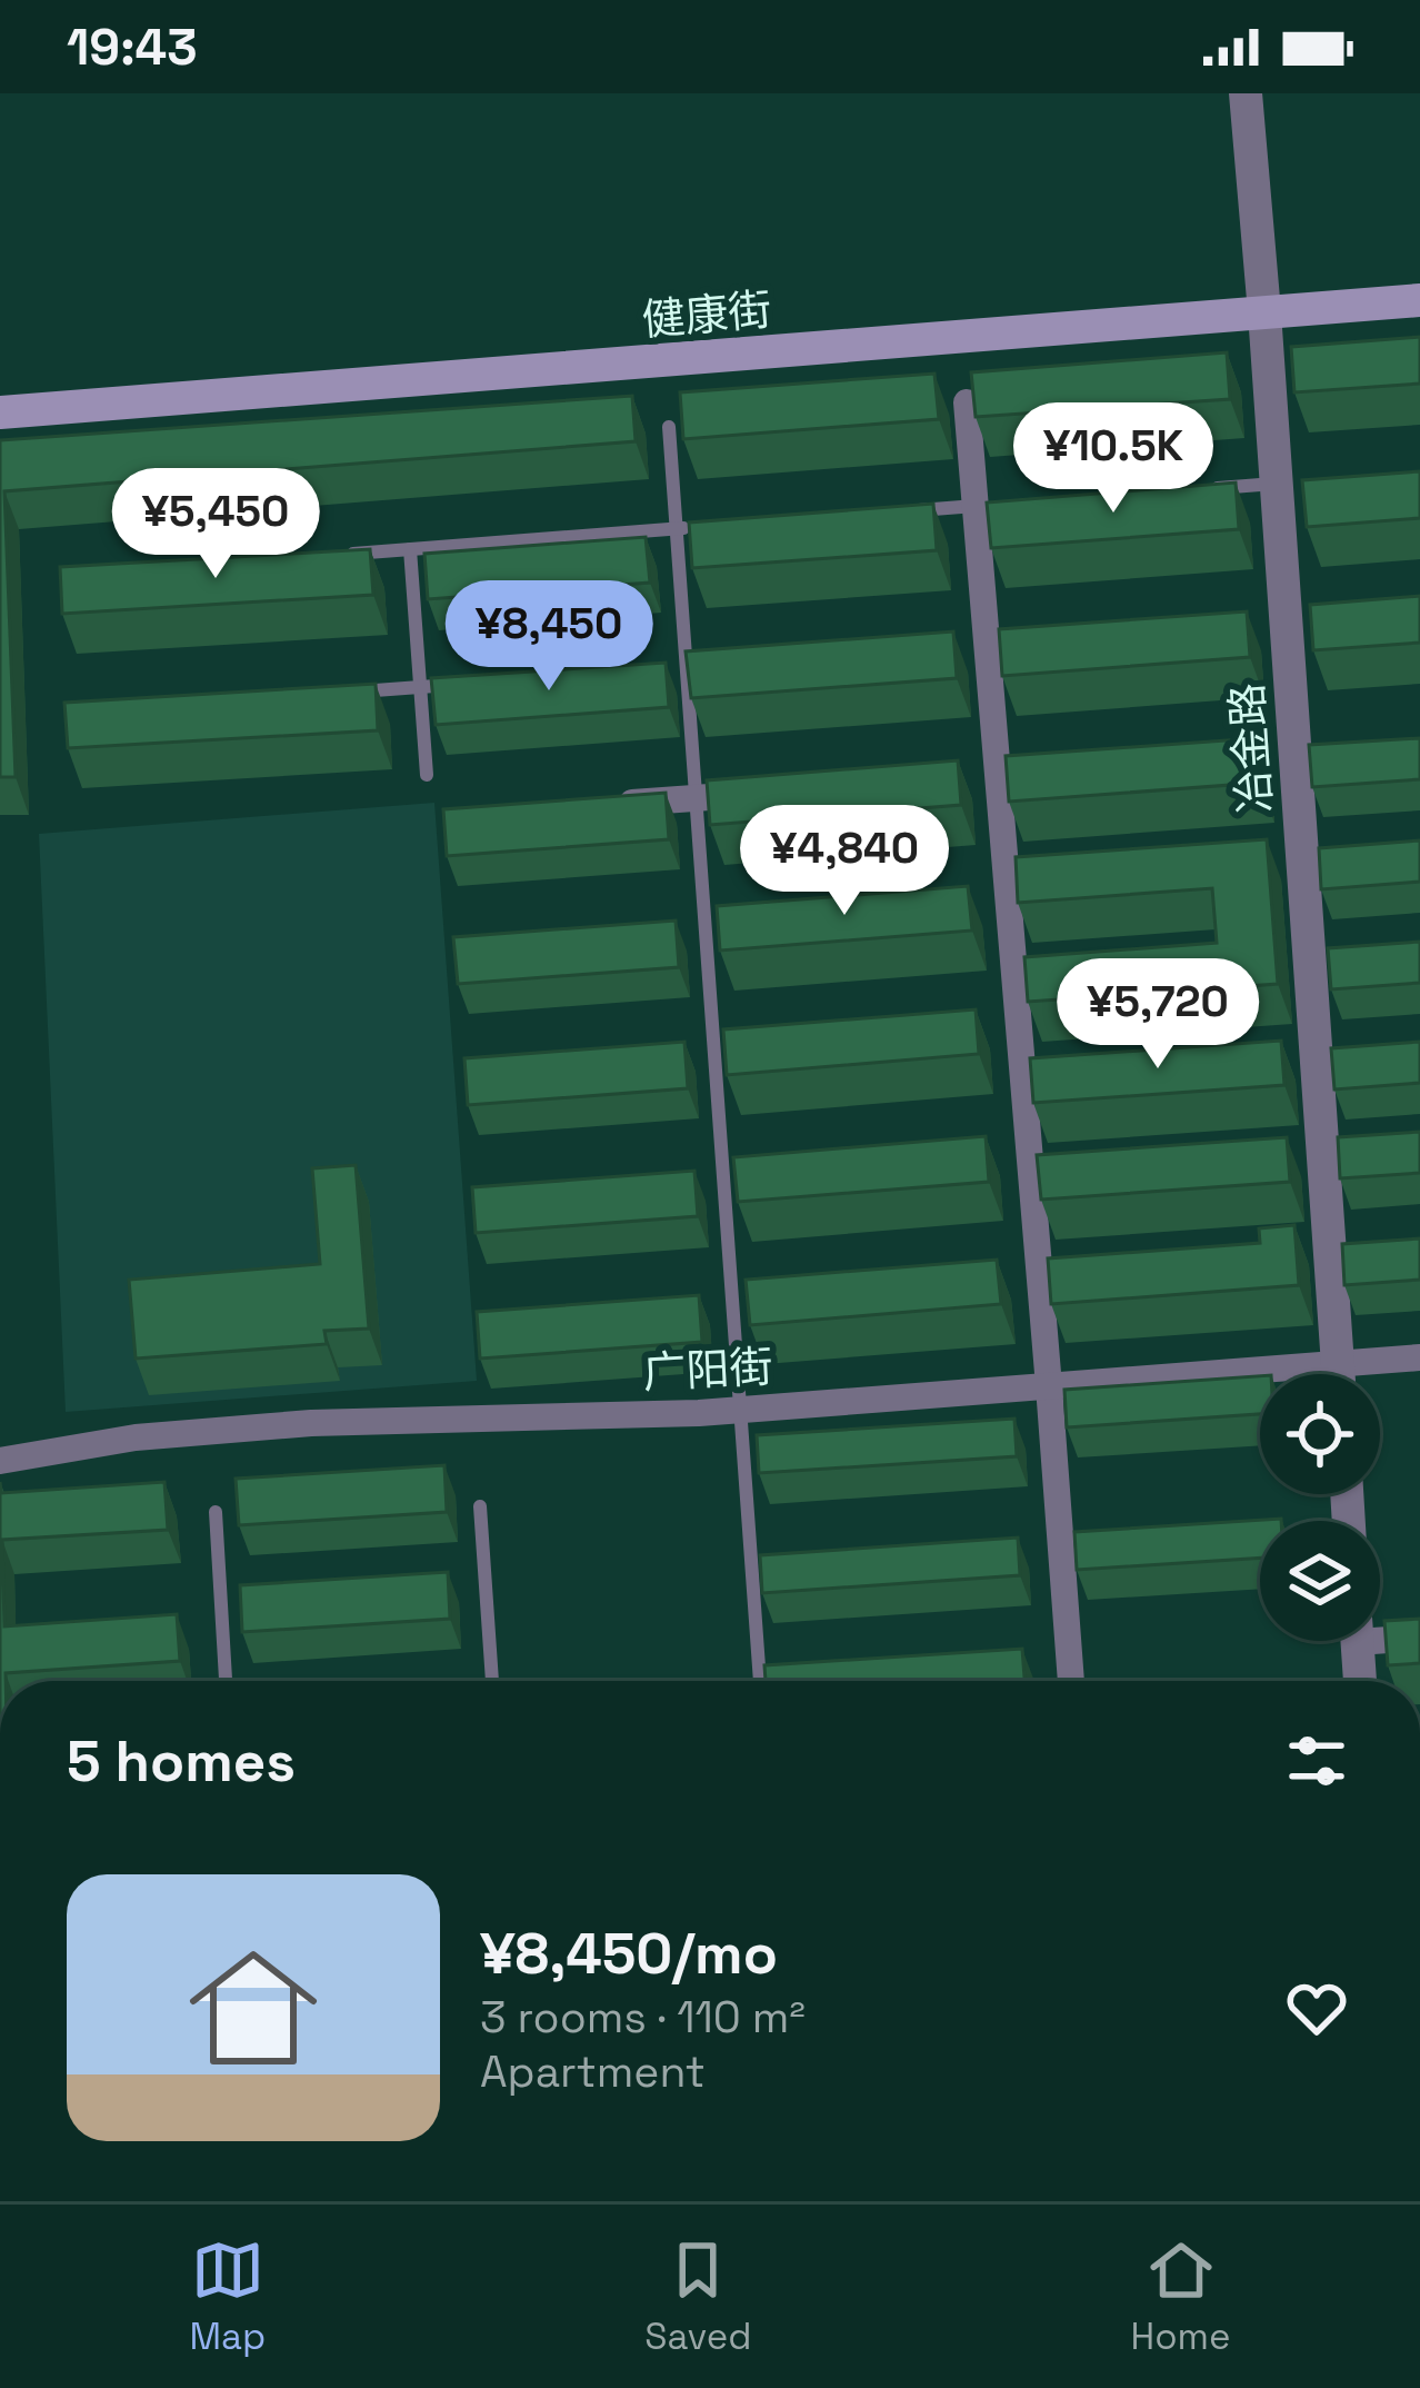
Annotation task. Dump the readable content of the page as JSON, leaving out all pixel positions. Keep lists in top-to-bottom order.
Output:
{
  "streets": {
    "main road": ["健康街"],
    "street": ["冶金路", "广阳街"]
  },
  "crossings": [
    ["健康街", "冶金路"]
  ],
  "page": {
    "status": "19:43",
    "price": [
      "¥10.5K",
      "¥5,450",
      "¥8,450",
      "¥4,840",
      "¥5,720"
    ],
    "heading": "5 homes",
    "list": [
      {
        "name": "¥8,450/mo",
        "note": "3 rooms · 110 m² · Apartment"
      }
    ],
    "tabs": ["Map", "Saved", "Home"]
  }
}
